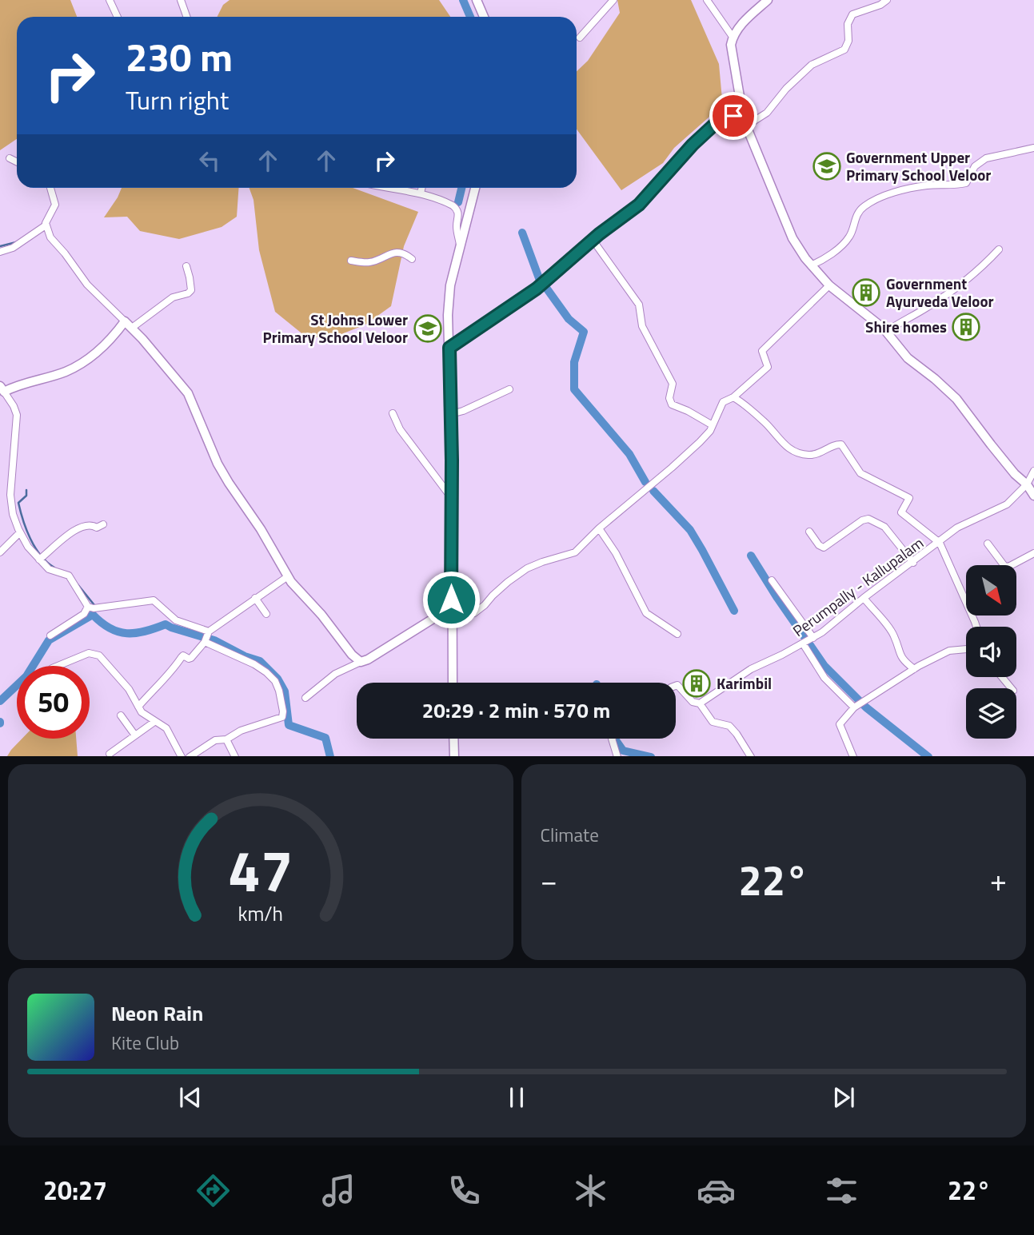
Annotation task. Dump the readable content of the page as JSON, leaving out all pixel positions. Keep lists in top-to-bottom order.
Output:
{
  "streets": {
    "street": ["Perumpally - Kallupalam"]
  },
  "places": {
    "school or university": ["Government Upper Primary School Veloor", "St Johns Lower Primary School Veloor"],
    "building": ["Government Ayurveda Veloor", "Shire homes", "Karimbil"]
  },
  "north": "bottom right",
  "page": {
    "turn": ["230 m", "Turn right"],
    "limit": "50",
    "trip": "20:29 · 2 min · 570 m",
    "tile": "Climate",
    "heat": ["−", "22°", "+"],
    "song": ["Neon Rain", "Kite Club"],
    "tabs": ["20:27", "22°"],
    "gauge": ["47", "km/h"]
  }
}
